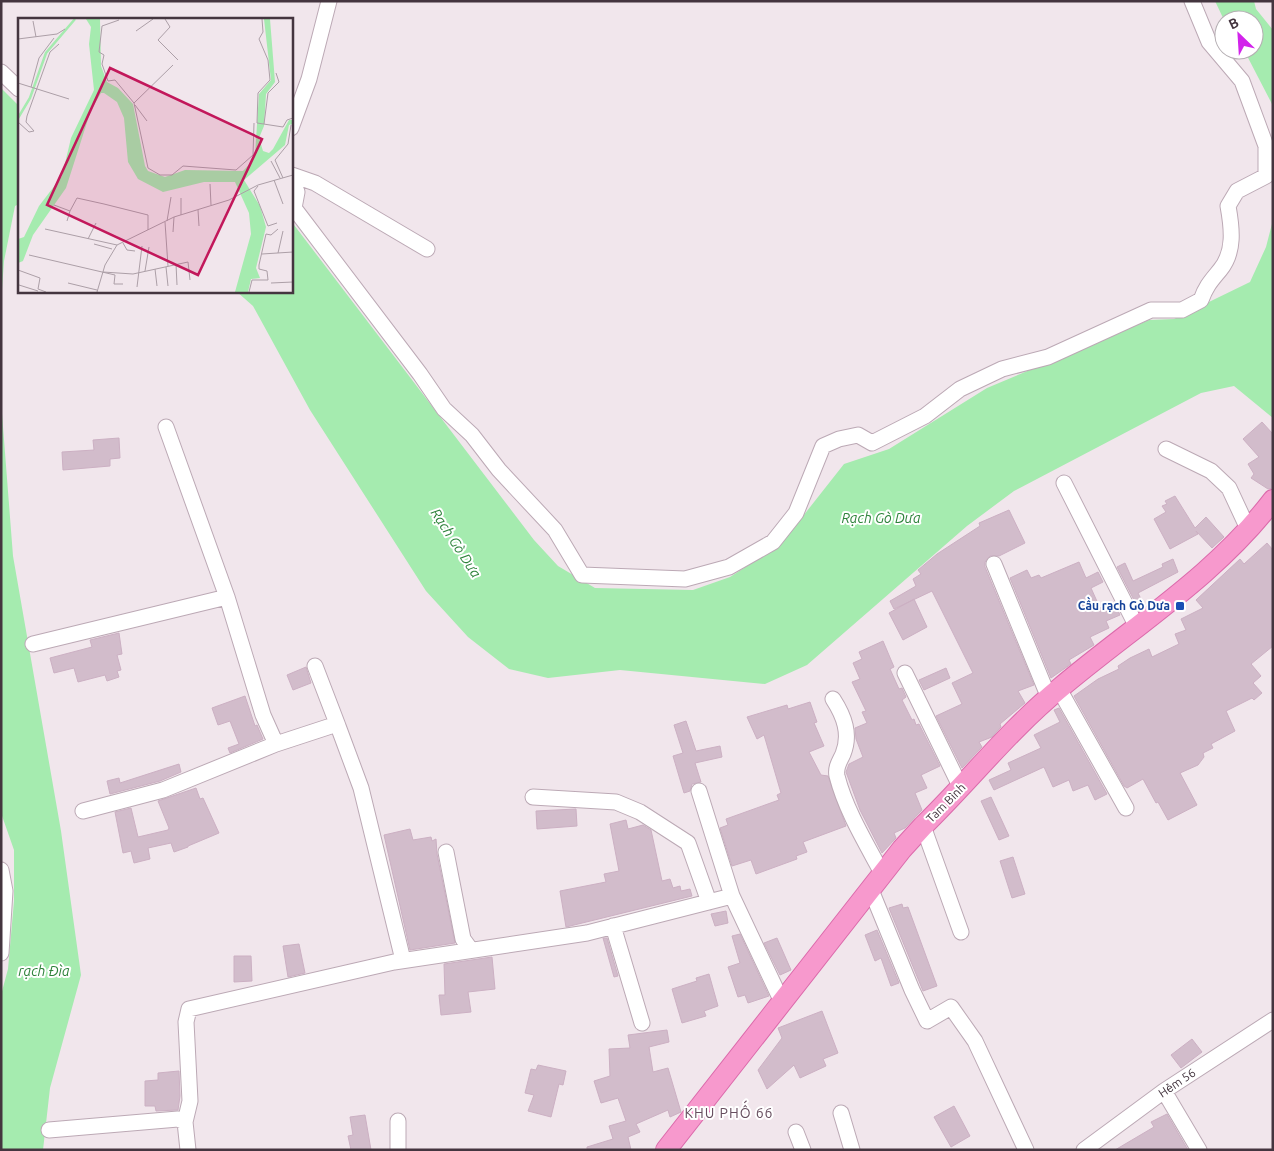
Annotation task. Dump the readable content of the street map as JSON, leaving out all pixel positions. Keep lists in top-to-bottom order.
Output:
{
  "streets": {
    "main road": ["Tam Bình"],
    "street": ["Hẻm 56"]
  },
  "districts": ["KHU PHỐ 66"],
  "water": ["Rạch Gò Dưa", "rạch Đìa"],
  "places": {
    "transit": ["Cầu rạch Gò Dưa"]
  },
  "north": "top left"
}
